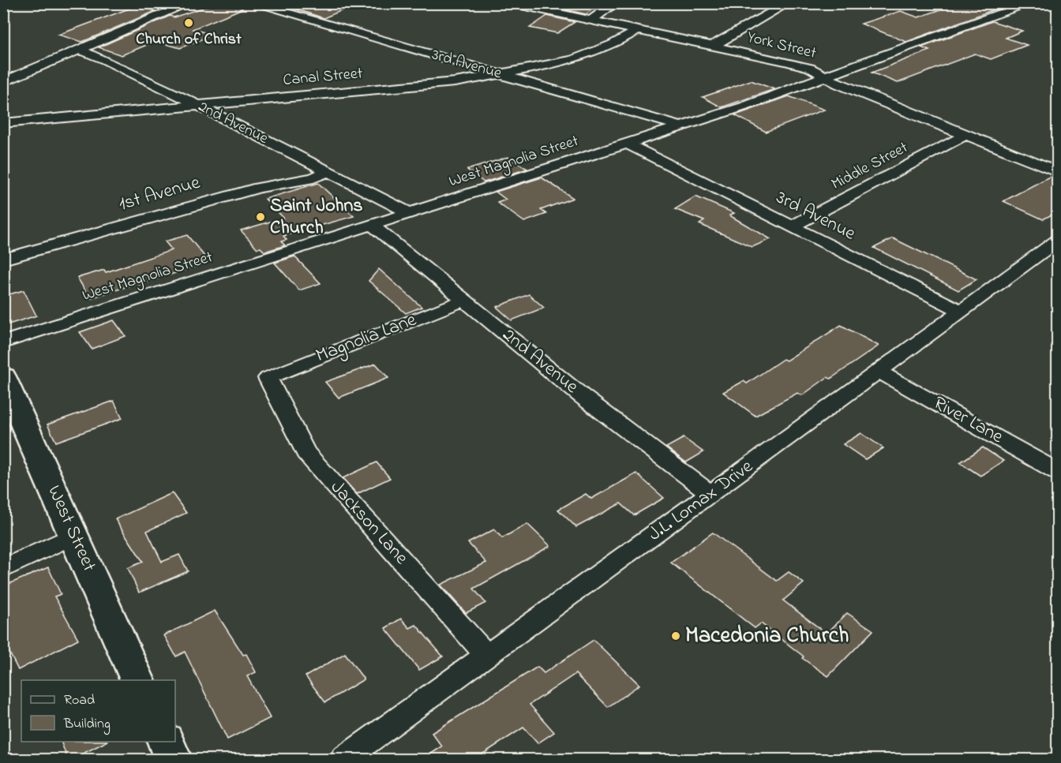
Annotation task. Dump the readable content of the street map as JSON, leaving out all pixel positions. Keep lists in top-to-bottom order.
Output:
{
  "streets": {
    "street": [
      "York Street",
      "3rd Avenue",
      "Canal Street",
      "2nd Avenue",
      "West Magnolia Street",
      "Middle Street",
      "1st Avenue",
      "Magnolia Lane",
      "River Lane",
      "J.L. Lomax Drive",
      "Jackson Lane",
      "West Street"
    ]
  },
  "crossings": [
    ["York Street", "Canal Street"],
    ["York Street", "West Magnolia Street"],
    ["York Street", "Middle Street"],
    ["3rd Avenue", "Canal Street"],
    ["3rd Avenue", "West Magnolia Street"],
    ["3rd Avenue", "Middle Street"],
    ["3rd Avenue", "J.L. Lomax Drive"],
    ["Canal Street", "2nd Avenue"],
    ["2nd Avenue", "West Magnolia Street"],
    ["2nd Avenue", "1st Avenue"],
    ["2nd Avenue", "Magnolia Lane"],
    ["2nd Avenue", "J.L. Lomax Drive"],
    ["Magnolia Lane", "Jackson Lane"],
    ["River Lane", "J.L. Lomax Drive"],
    ["J.L. Lomax Drive", "Jackson Lane"]
  ],
  "places": ["Church of Christ", "Saint Johns Church", "Macedonia Church"],
  "legend": ["Road", "Building"]
}
